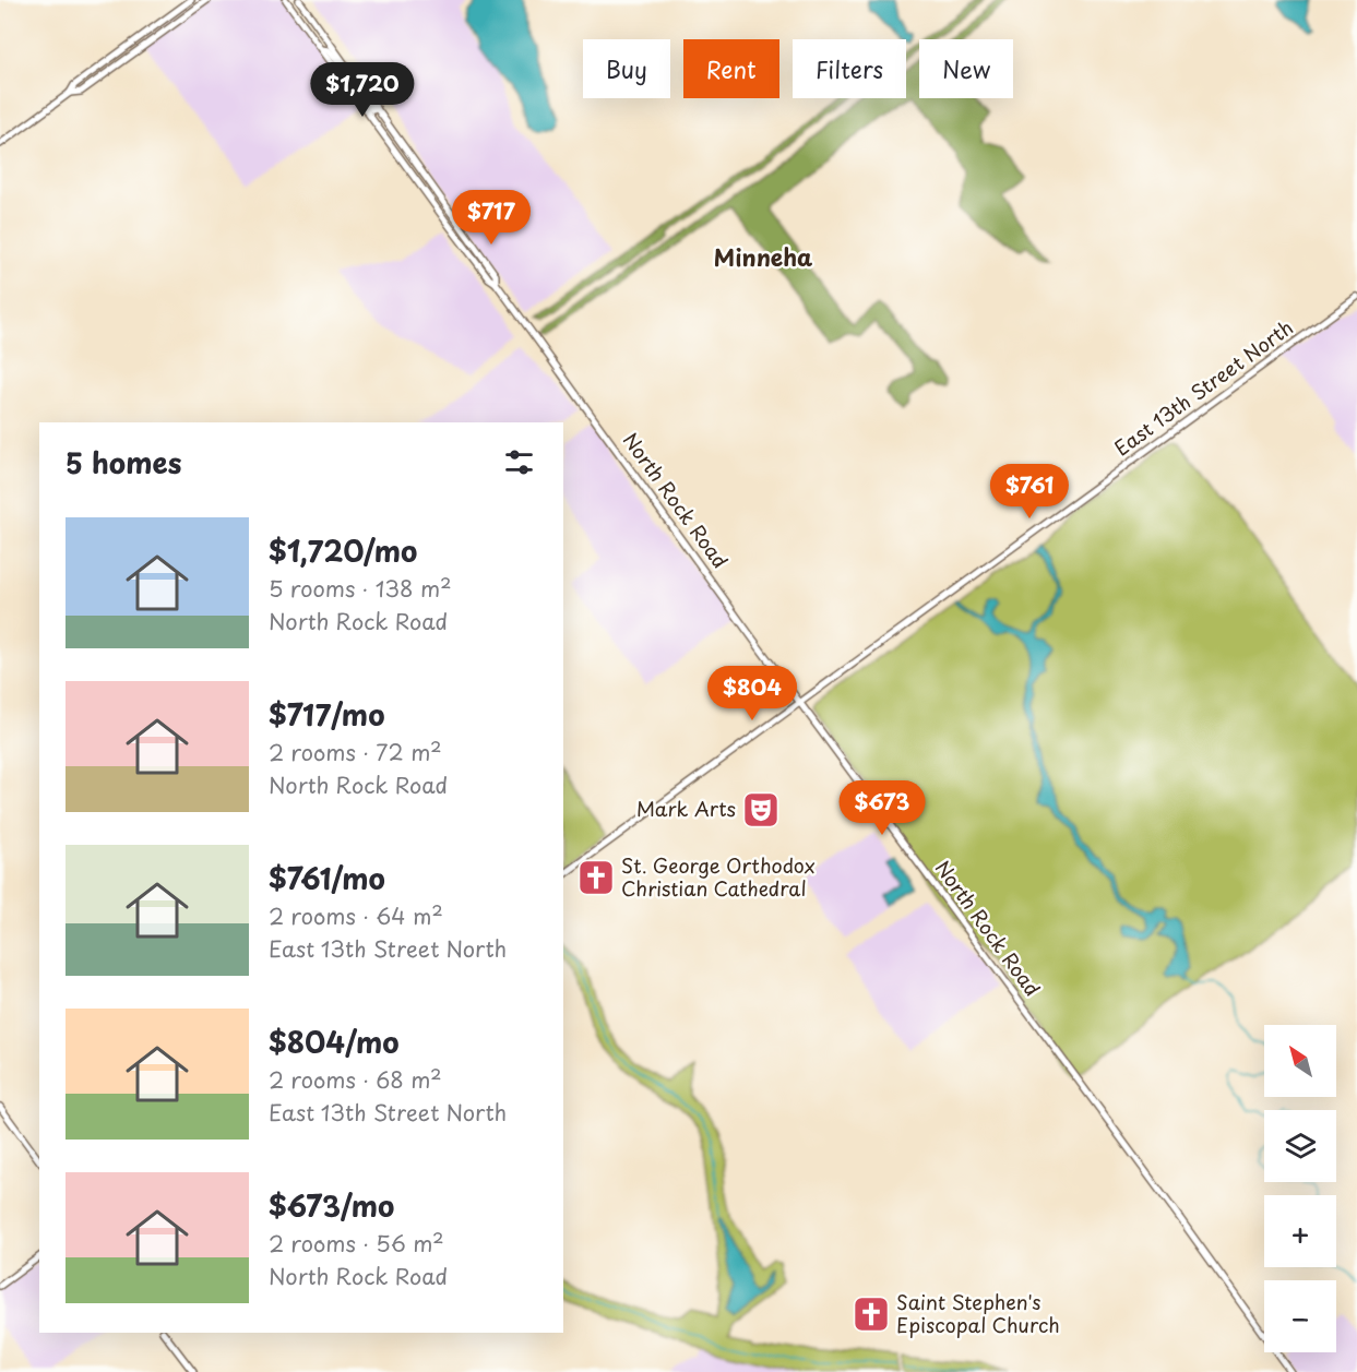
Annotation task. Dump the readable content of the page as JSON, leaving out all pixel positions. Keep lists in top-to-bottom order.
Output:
{
  "streets": {
    "main road": ["East 13th Street North", "North Rock Road"]
  },
  "crossings": [
    ["East 13th Street North", "North Rock Road"]
  ],
  "districts": ["Minneha"],
  "places": {
    "theatre": ["Mark Arts"],
    "church": ["St. George Orthodox Christian Cathedral", "Saint Stephen's Episcopal Church"]
  },
  "north": "top left",
  "page": {
    "chip": [
      "Buy",
      "Rent",
      "Filters",
      "New"
    ],
    "price": [
      "$1,720",
      "$717",
      "$761",
      "$804",
      "$673"
    ],
    "heading": "5 homes",
    "list": [
      {
        "name": "$1,720/mo",
        "note": "5 rooms · 138 m² · North Rock Road"
      },
      {
        "name": "$717/mo",
        "note": "2 rooms · 72 m² · North Rock Road"
      },
      {
        "name": "$761/mo",
        "note": "2 rooms · 64 m² · East 13th Street North"
      },
      {
        "name": "$804/mo",
        "note": "2 rooms · 68 m² · East 13th Street North"
      },
      {
        "name": "$673/mo",
        "note": "2 rooms · 56 m² · North Rock Road"
      }
    ],
    "map_buttons": ["+", "−"]
  }
}
